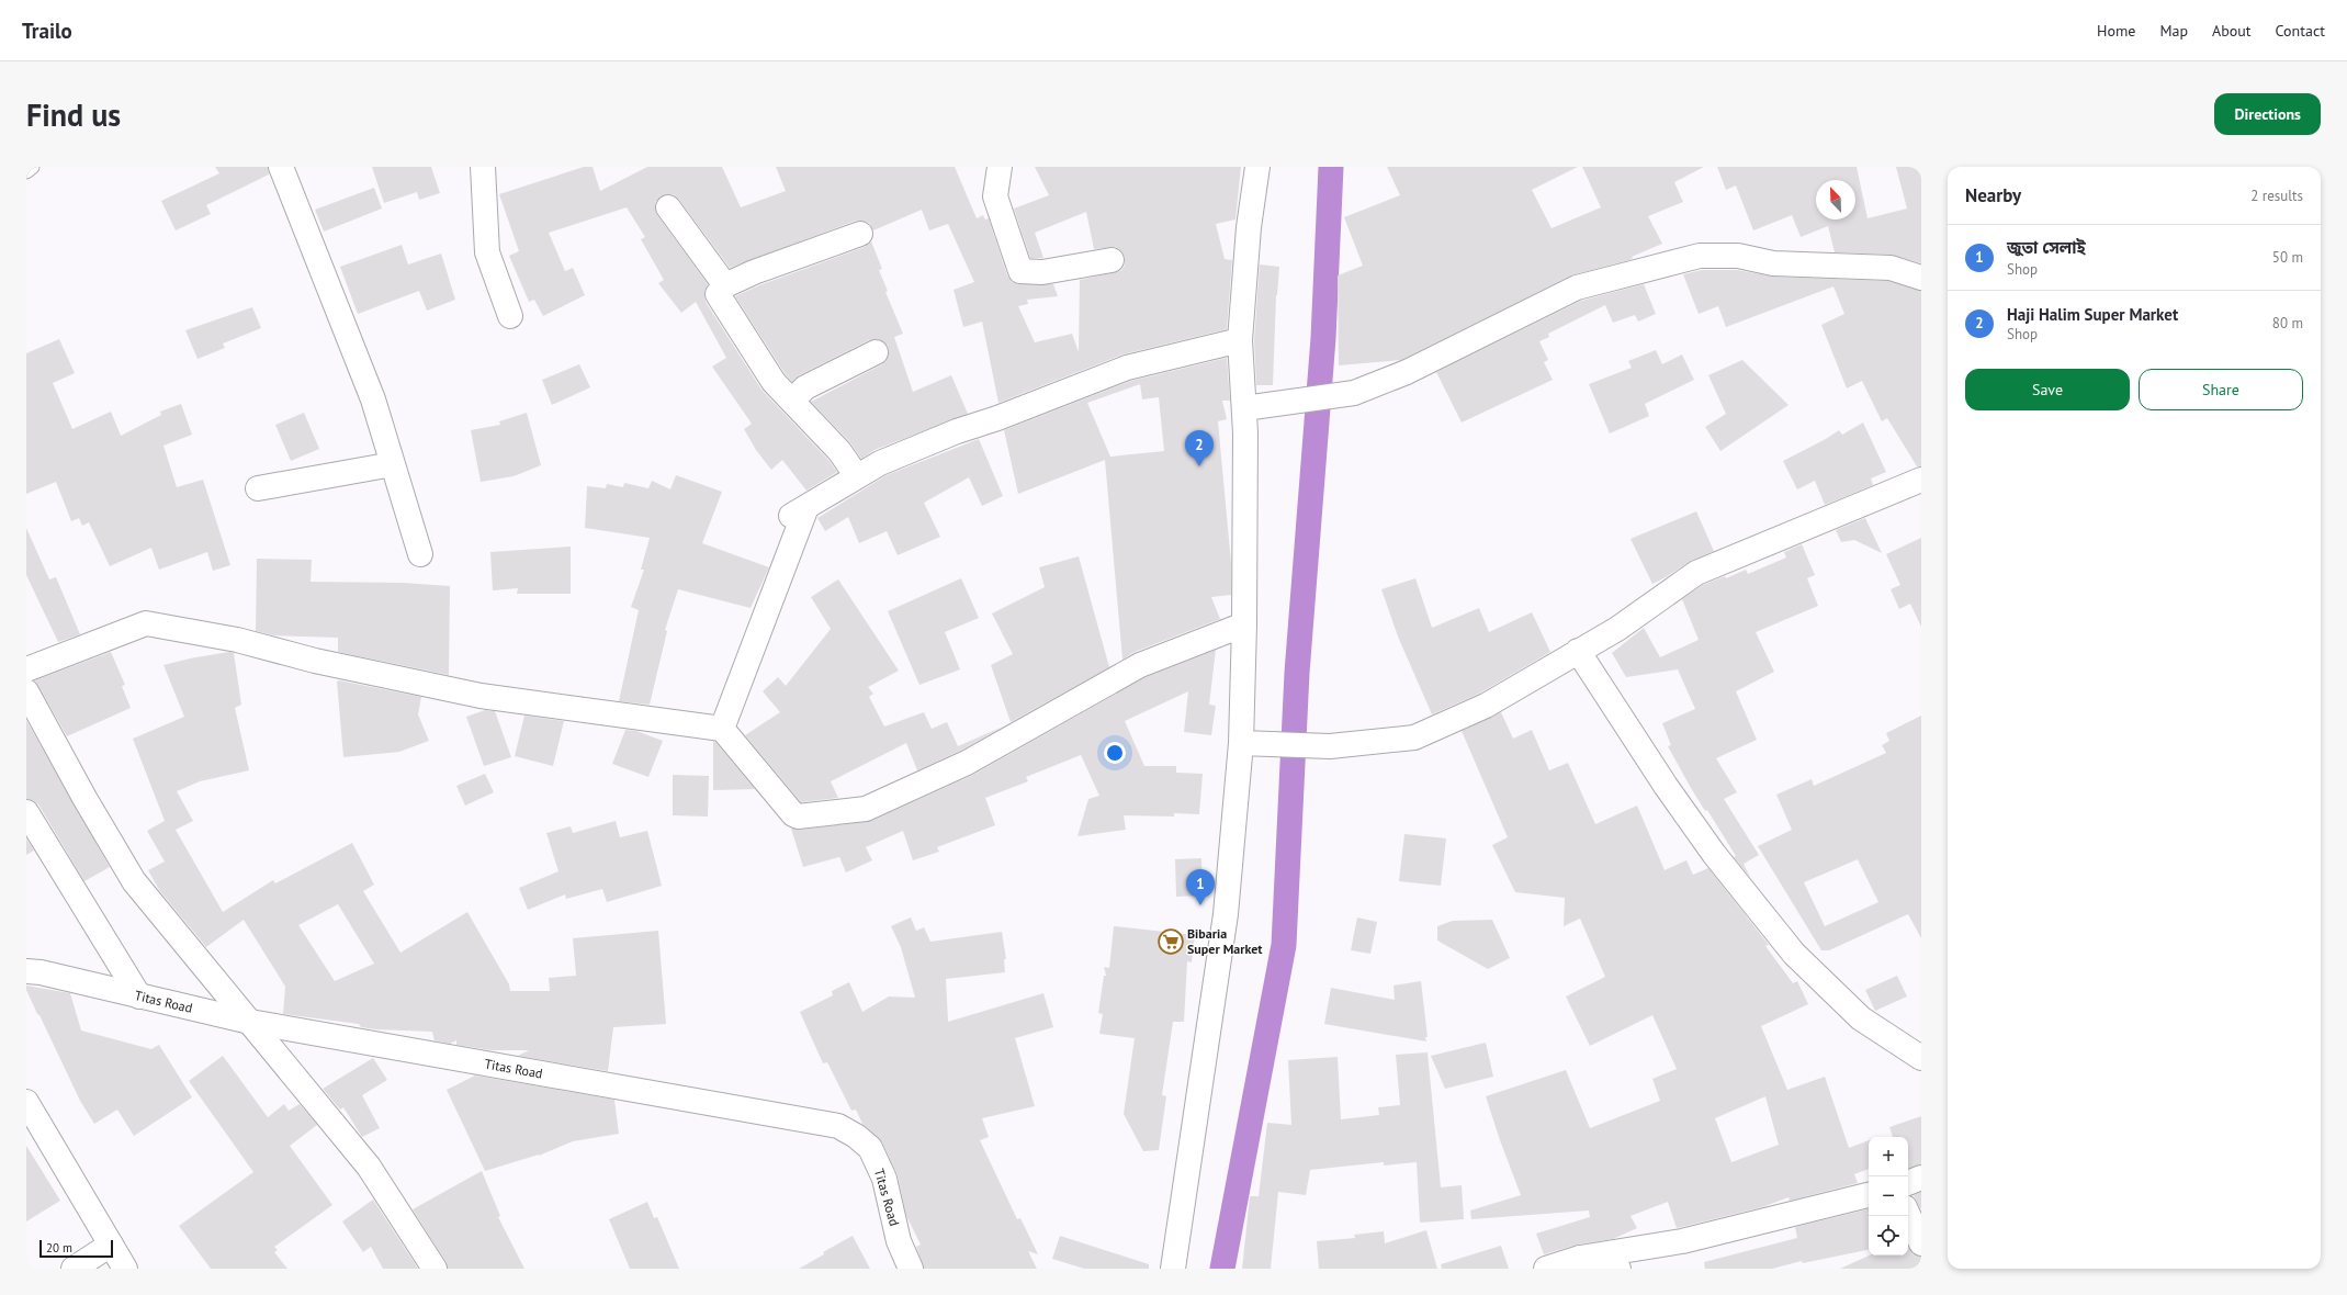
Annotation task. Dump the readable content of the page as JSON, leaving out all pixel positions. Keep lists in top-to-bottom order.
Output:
{
  "streets": {
    "street": ["Titas Road"]
  },
  "places": {
    "supermarket": ["Bibaria Super Market"]
  },
  "scale_bar": "20 m",
  "north": "top left",
  "page": {
    "header": "Trailo",
    "nav": [
      "Home",
      "Map",
      "About",
      "Contact"
    ],
    "buttons": [
      "Directions",
      ["Save", "Share"]
    ],
    "title": "Find us",
    "heading": ["Nearby", "2 results"],
    "list": [
      {
        "mark": "1",
        "name": "জুতা সেলাই",
        "note": "Shop",
        "value": "50 m"
      },
      {
        "mark": "2",
        "name": "Haji Halim Super Market",
        "note": "Shop",
        "value": "80 m"
      }
    ],
    "pins": ["2", "1"],
    "map_buttons": ["+", "−"],
    "scale": "20 m"
  }
}
